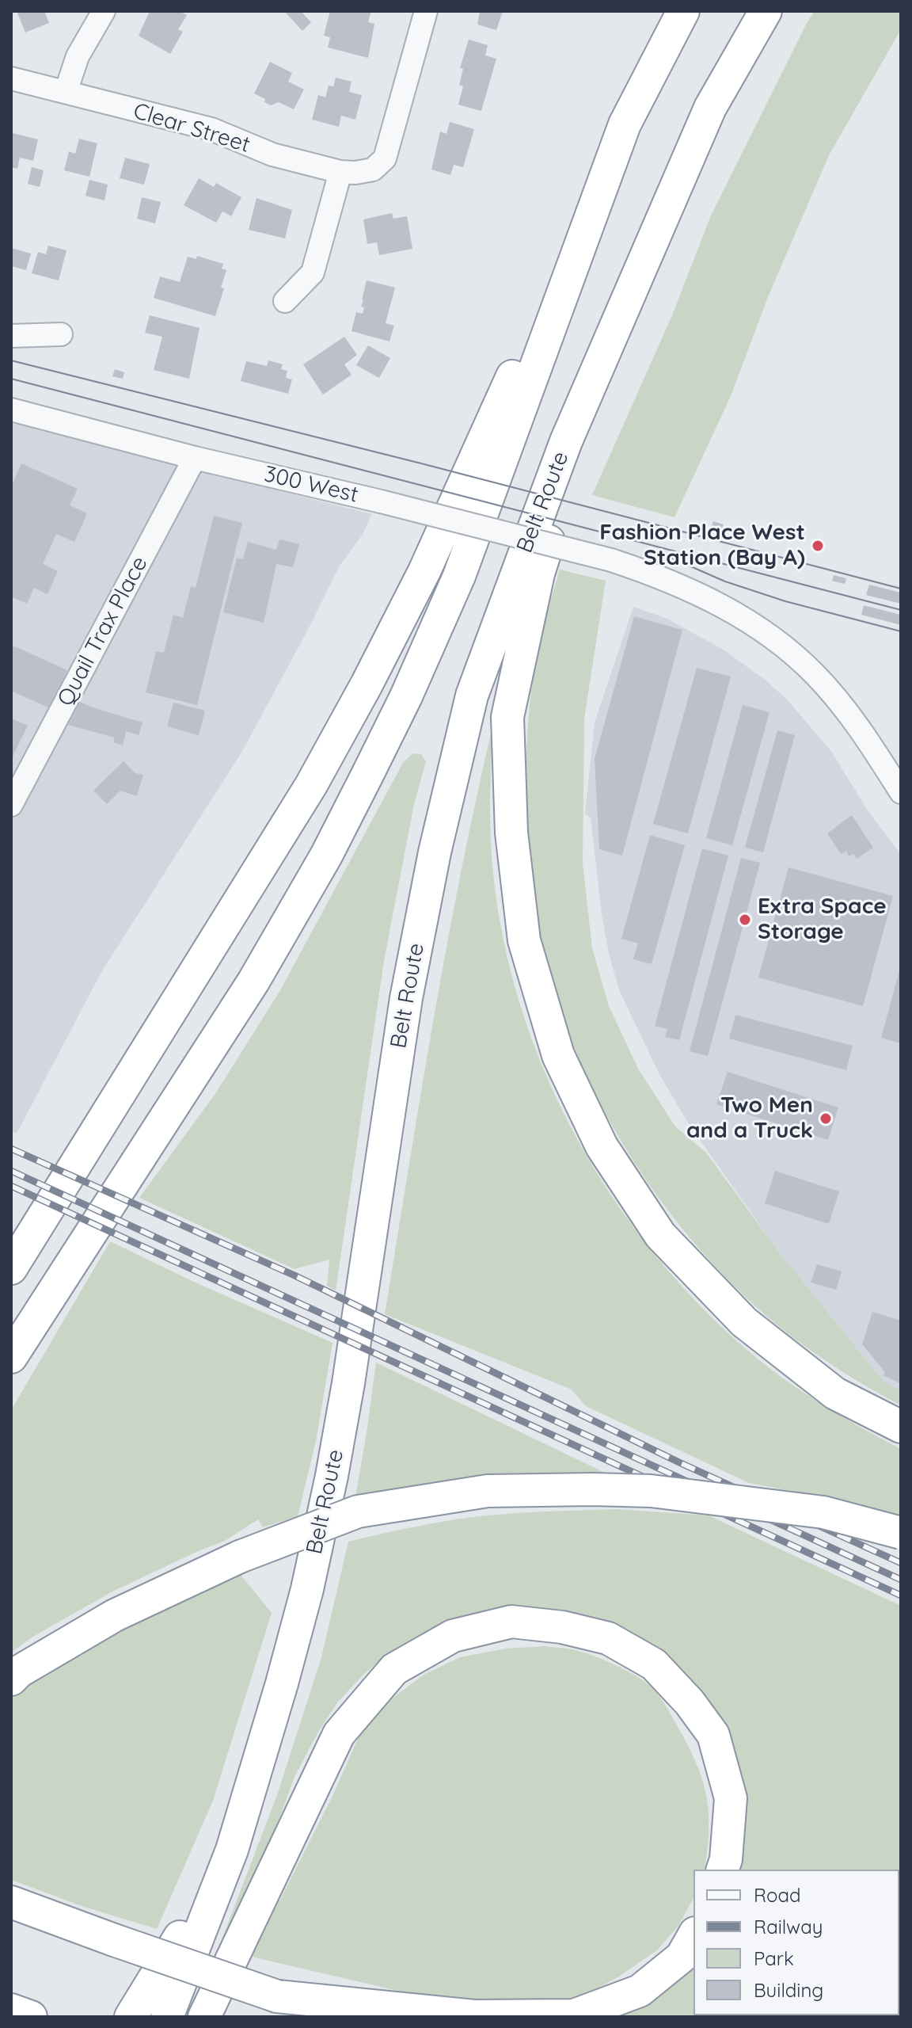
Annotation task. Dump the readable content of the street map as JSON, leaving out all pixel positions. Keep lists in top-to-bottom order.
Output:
{
  "streets": {
    "highway": ["Belt Route"],
    "street": ["Clear Street", "300 West", "Quail Trax Place"]
  },
  "crossings": [
    ["300 West", "Quail Trax Place"]
  ],
  "places": ["Fashion Place West Station (Bay A)", "Extra Space Storage", "Two Men and a Truck"],
  "legend": [
    "Road",
    "Railway",
    "Park",
    "Building"
  ]
}
